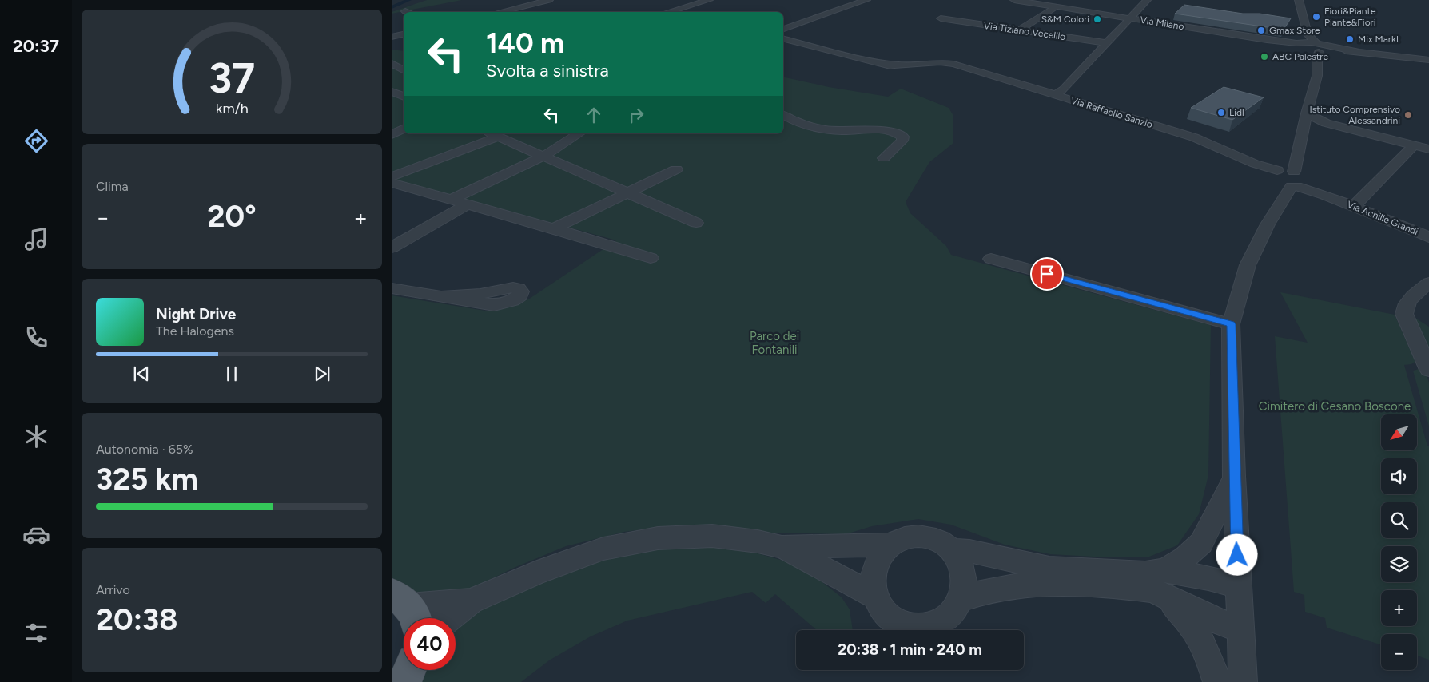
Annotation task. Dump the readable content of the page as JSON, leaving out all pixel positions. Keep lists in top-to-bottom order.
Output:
{
  "streets": {
    "street": [
      "Via Milano",
      "Via Tiziano Vecellio",
      "Via Raffaello Sanzio",
      "Via Achille Grandi"
    ]
  },
  "crossings": [
    ["Via Raffaello Sanzio", "Via Achille Grandi"]
  ],
  "parks": ["Parco dei Fontanili", "Cimitero di Cesano Boscone"],
  "places": [
    "Fiori&Piante Piante&Fiori",
    "S&M Colori",
    "Gmax Store",
    "Mix Markt",
    "ABC Palestre",
    "Lidl",
    "Istituto Comprensivo Alessandrini"
  ],
  "north": "bottom left",
  "page": {
    "tabs": "20:37",
    "turn": ["140 m", "Svolta a sinistra"],
    "tile": [
      "Clima",
      ["Autonomia · 65%", "325 km"],
      ["Arrivo", "20:38"]
    ],
    "heat": ["−", "20°", "+"],
    "song": ["Night Drive", "The Halogens"],
    "map_buttons": ["+", "−"],
    "limit": "40",
    "trip": "20:38 · 1 min · 240 m",
    "gauge": ["37", "km/h"]
  }
}
